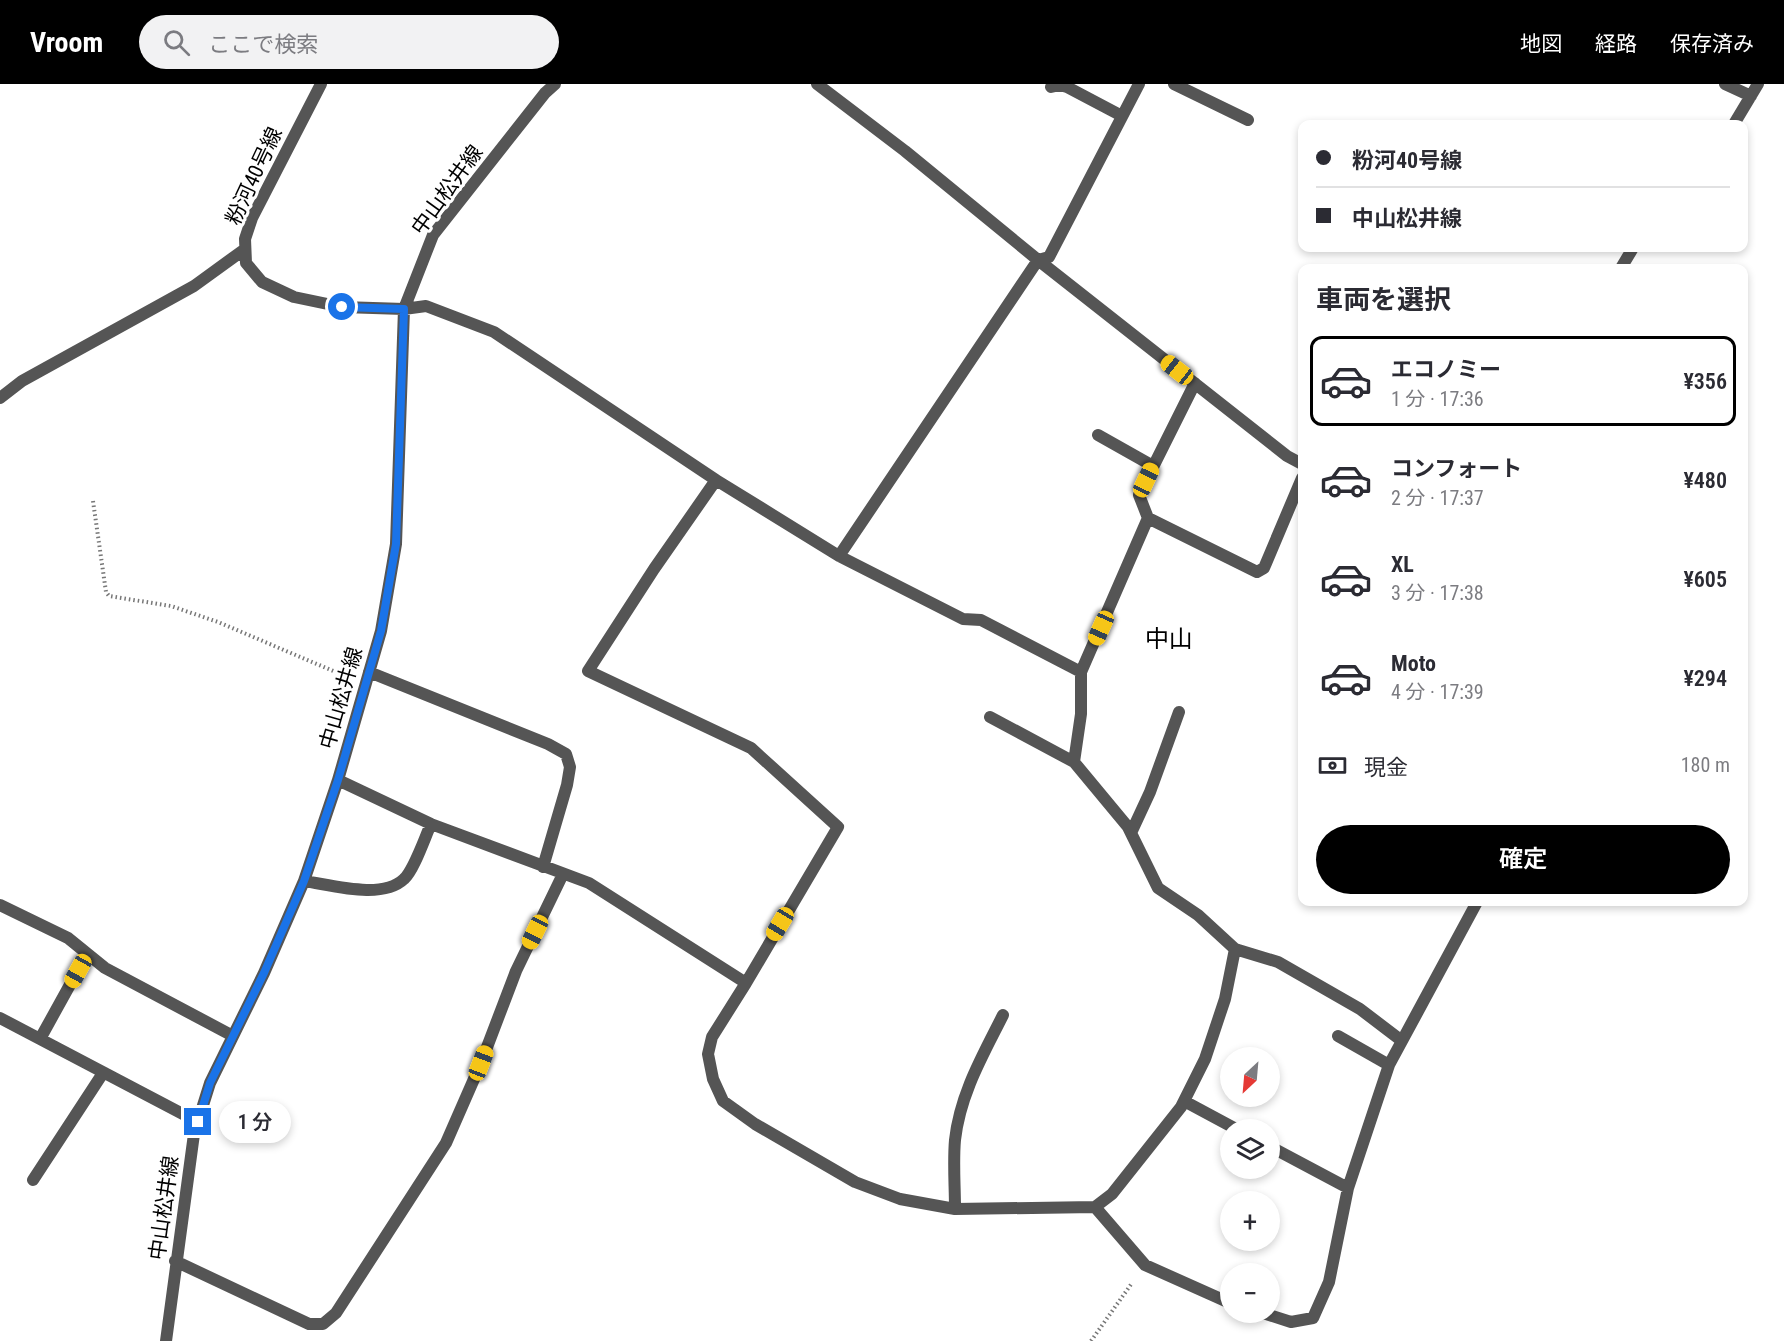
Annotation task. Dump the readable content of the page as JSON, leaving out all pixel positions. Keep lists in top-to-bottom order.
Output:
{
  "streets": {
    "street": ["粉河40号線", "中山松井線"]
  },
  "crossings": [
    ["粉河40号線", "中山松井線"]
  ],
  "districts": ["中山"],
  "north": "bottom left",
  "page": {
    "header": "Vroom",
    "search": "ここで検索",
    "nav": ["地図", "経路", "保存済み"],
    "banner": ["粉河40号線", "中山松井線"],
    "heading": "車両を選択",
    "list": [
      {
        "name": "エコノミー",
        "note": "1 分 · 17:36",
        "value": "¥356"
      },
      {
        "name": "コンフォート",
        "note": "2 分 · 17:37",
        "value": "¥480"
      },
      {
        "name": "XL",
        "note": "3 分 · 17:38",
        "value": "¥605"
      },
      {
        "name": "Moto",
        "note": "4 分 · 17:39",
        "value": "¥294"
      }
    ],
    "pay": ["現金", "180 m"],
    "buttons": "確定",
    "map_buttons": ["+", "−"],
    "bubble": "1 分"
  }
}
